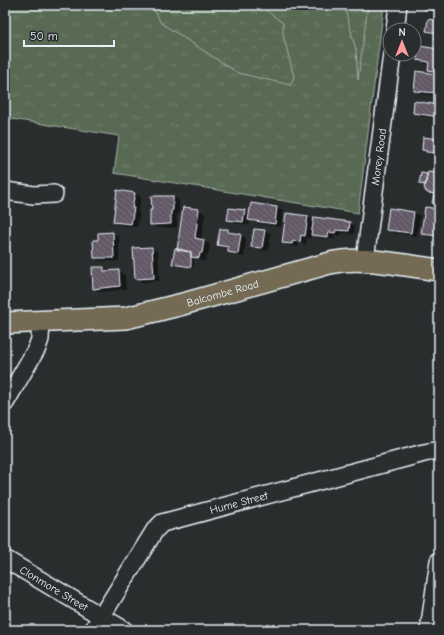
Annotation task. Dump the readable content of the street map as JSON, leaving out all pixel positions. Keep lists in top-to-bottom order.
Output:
{
  "streets": {
    "main road": ["Balcombe Road"],
    "street": ["Morey Road", "Hume Street", "Clonmore Street"]
  },
  "crossings": [
    ["Morey Road", "Balcombe Road"],
    ["Hume Street", "Clonmore Street"]
  ],
  "scale_bar": "50 m",
  "north": "top"
}
